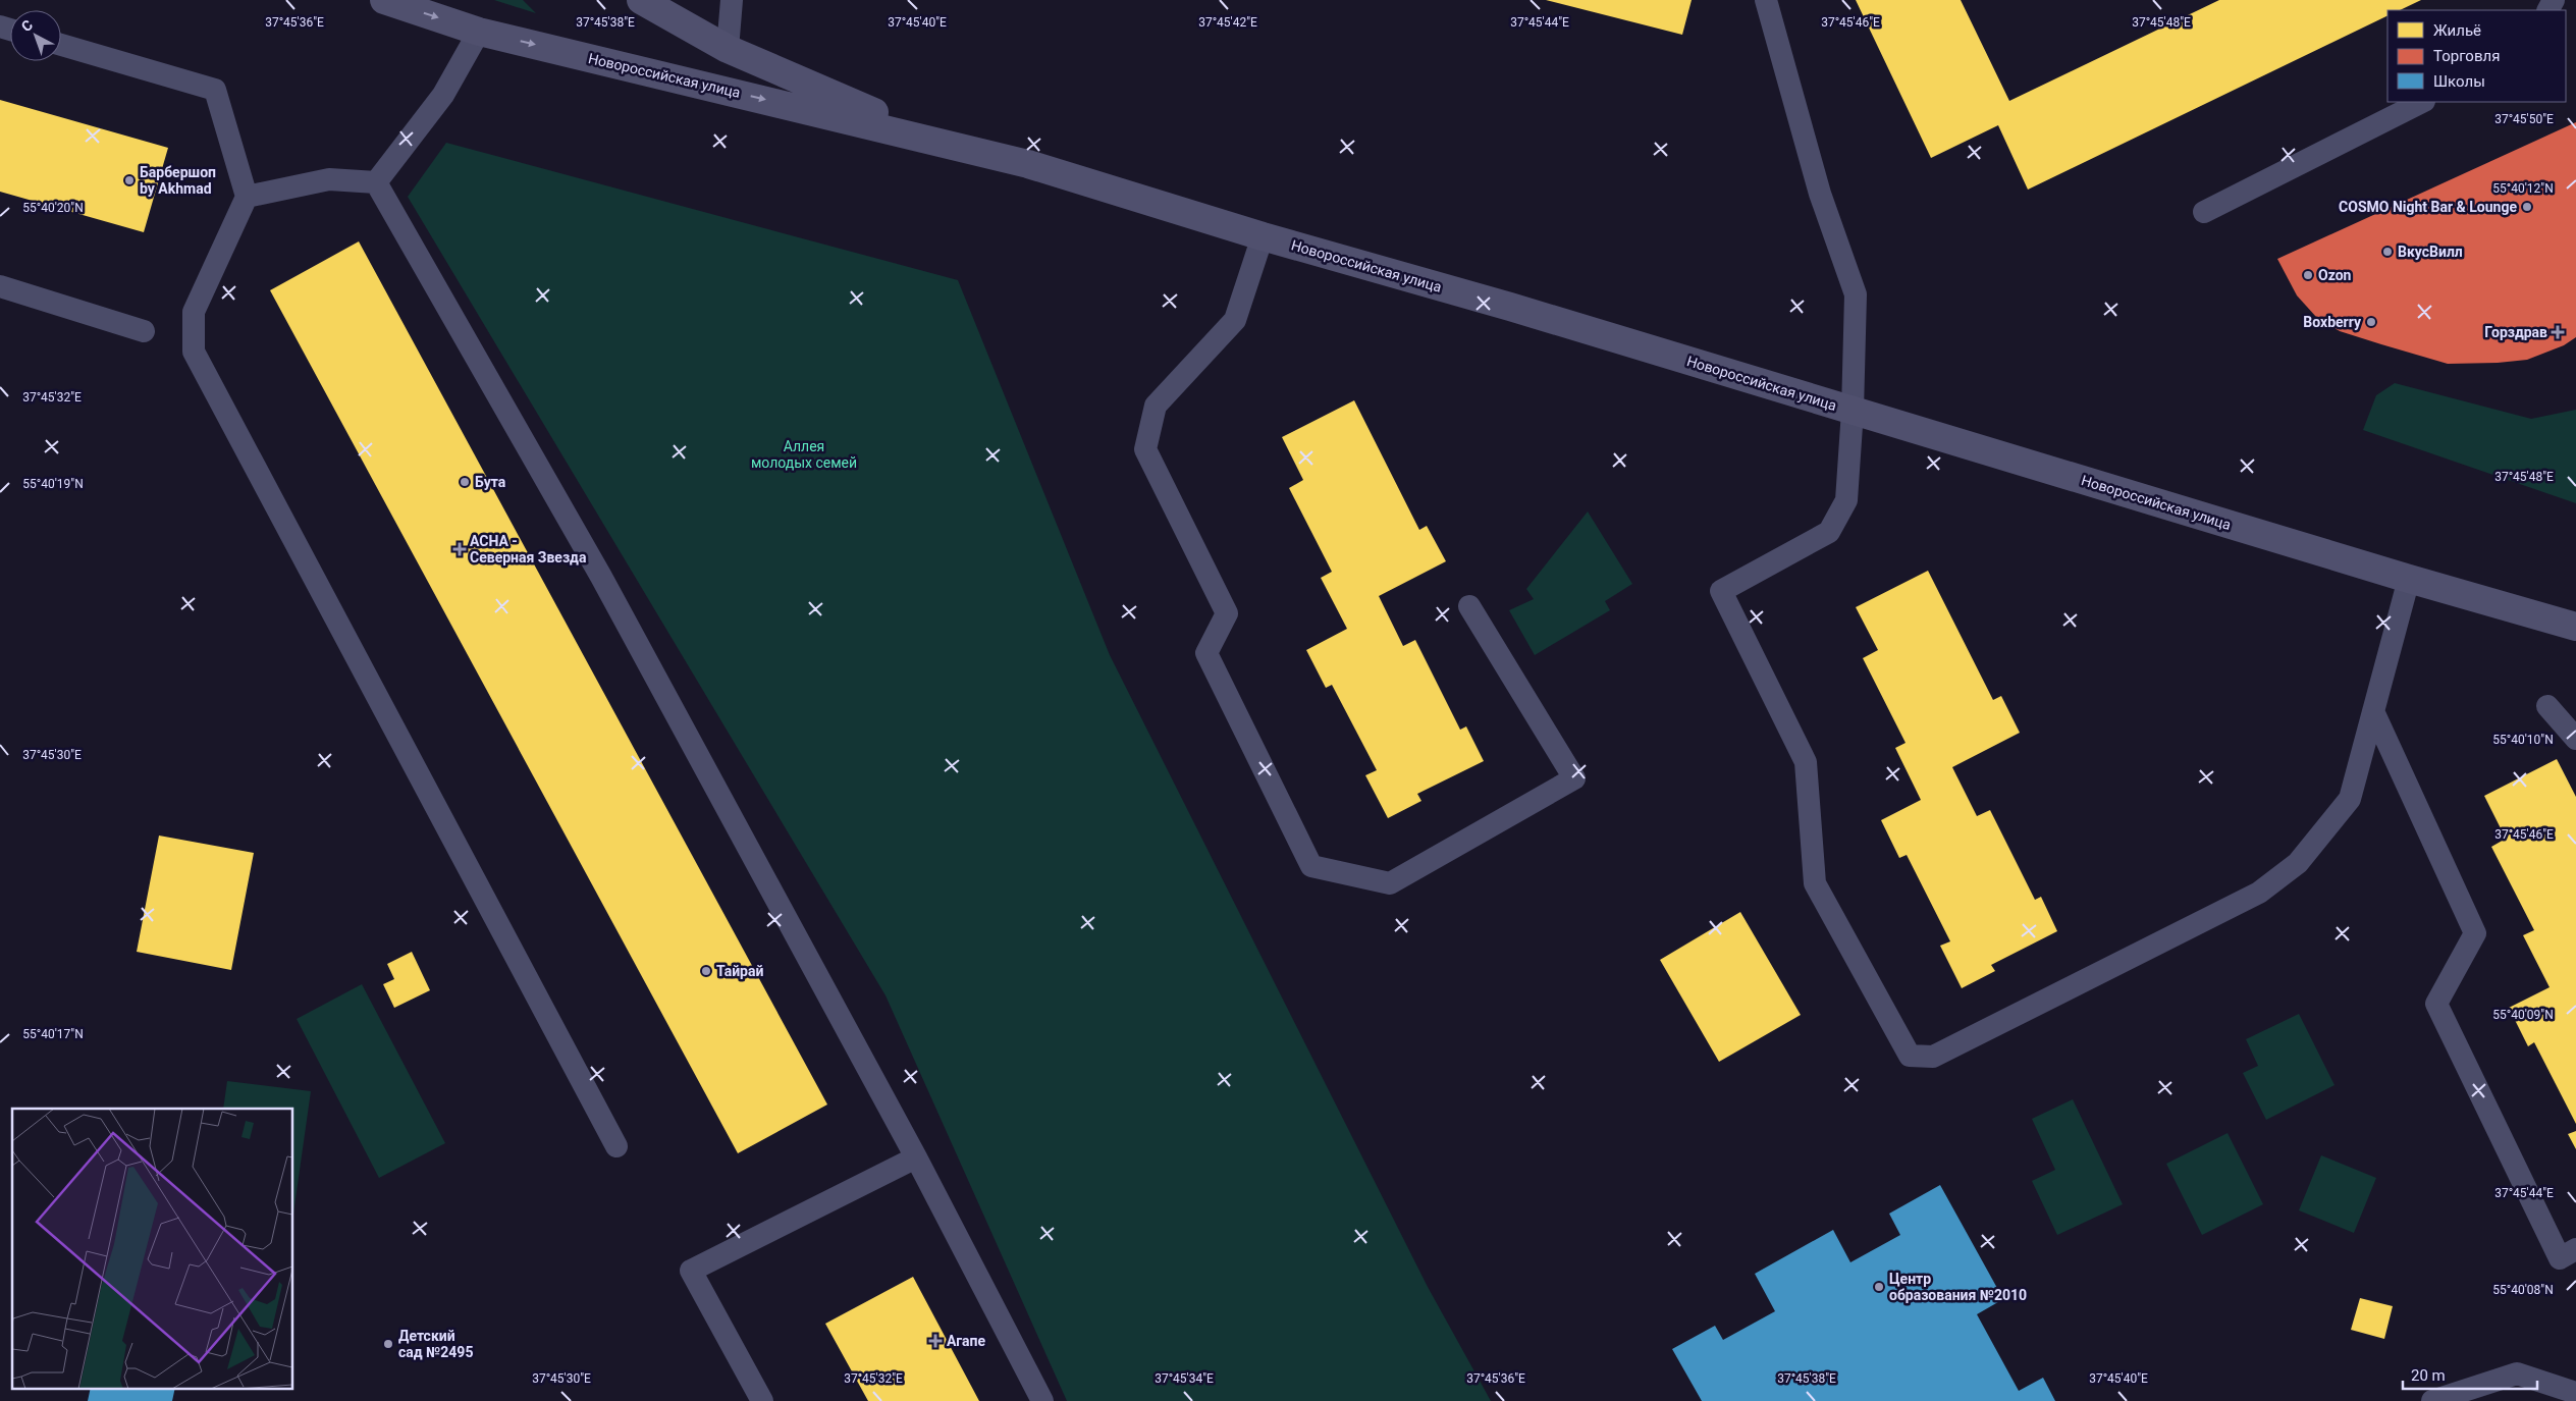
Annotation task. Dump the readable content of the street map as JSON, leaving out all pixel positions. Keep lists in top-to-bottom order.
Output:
{
  "streets": {
    "street": ["Новороссийская улица"]
  },
  "parks": ["Аллея молодых семей"],
  "places": {
    "other": [
      "Барбершоп by Akhmad",
      "COSMO Night Bar & Lounge",
      "ВкусВилл",
      "Ozon",
      "Boxberry",
      "Бута",
      "Тайрай",
      "Центр образования №2010",
      "Детский сад №2495"
    ],
    "health": ["Горздрав", "АСНА - Северная Звезда", "Агапе"]
  },
  "legend": ["Жильё", "Торговля", "Школы"],
  "scale_bar": "20 m",
  "north": "top left",
  "coordinates": [
    "37°45'36\"E",
    "37°45'38\"E",
    "37°45'40\"E",
    "37°45'42\"E",
    "37°45'44\"E",
    "37°45'46\"E",
    "37°45'48\"E",
    "37°45'50\"E",
    "55°40'12\"N",
    "55°40'20\"N",
    "37°45'32\"E",
    "55°40'19\"N",
    "55°40'10\"N",
    "37°45'30\"E",
    "55°40'09\"N",
    "55°40'17\"N",
    "55°40'08\"N",
    "37°45'34\"E"
  ]
}
